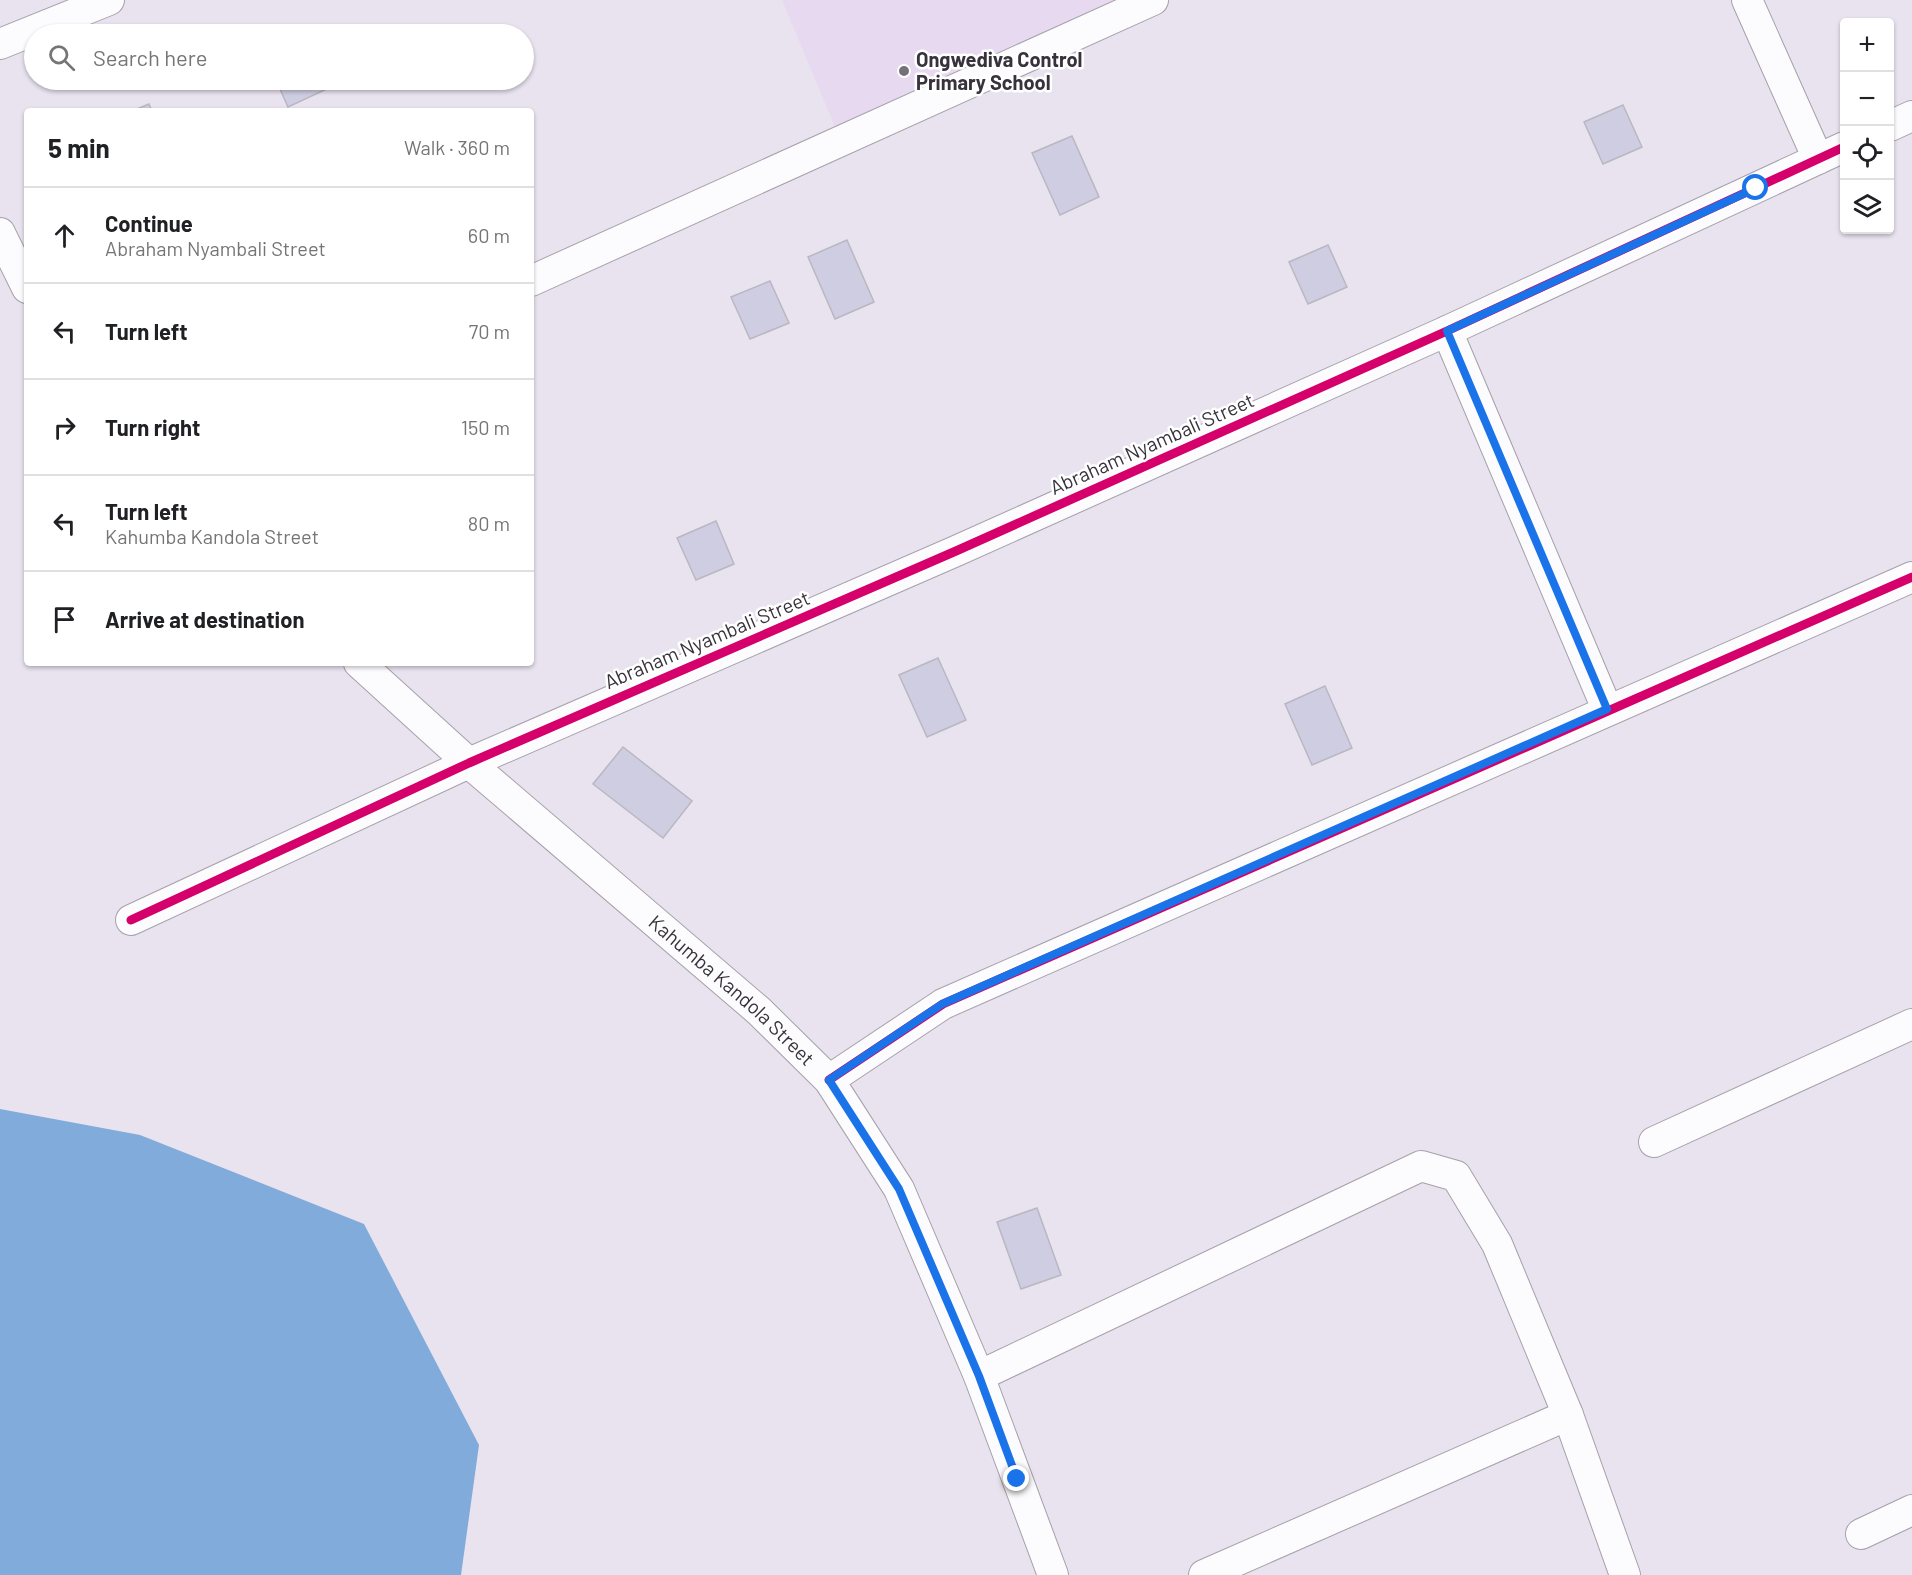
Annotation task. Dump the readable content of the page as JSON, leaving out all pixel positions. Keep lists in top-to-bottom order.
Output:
{
  "streets": {
    "street": ["Abraham Nyambali Street", "Kahumba Kandola Street"]
  },
  "crossings": [
    ["Abraham Nyambali Street", "Kahumba Kandola Street"]
  ],
  "places": ["Ongwediva Control Primary School"],
  "page": {
    "map_buttons": ["+", "−"],
    "search": "Search here",
    "heading": ["5 min", "Walk · 360 m"],
    "list": [
      ["Continue", "Abraham Nyambali Street", "60 m"],
      ["Turn left", "70 m"],
      ["Turn right", "150 m"],
      ["Turn left", "Kahumba Kandola Street", "80 m"],
      "Arrive at destination"
    ]
  }
}
